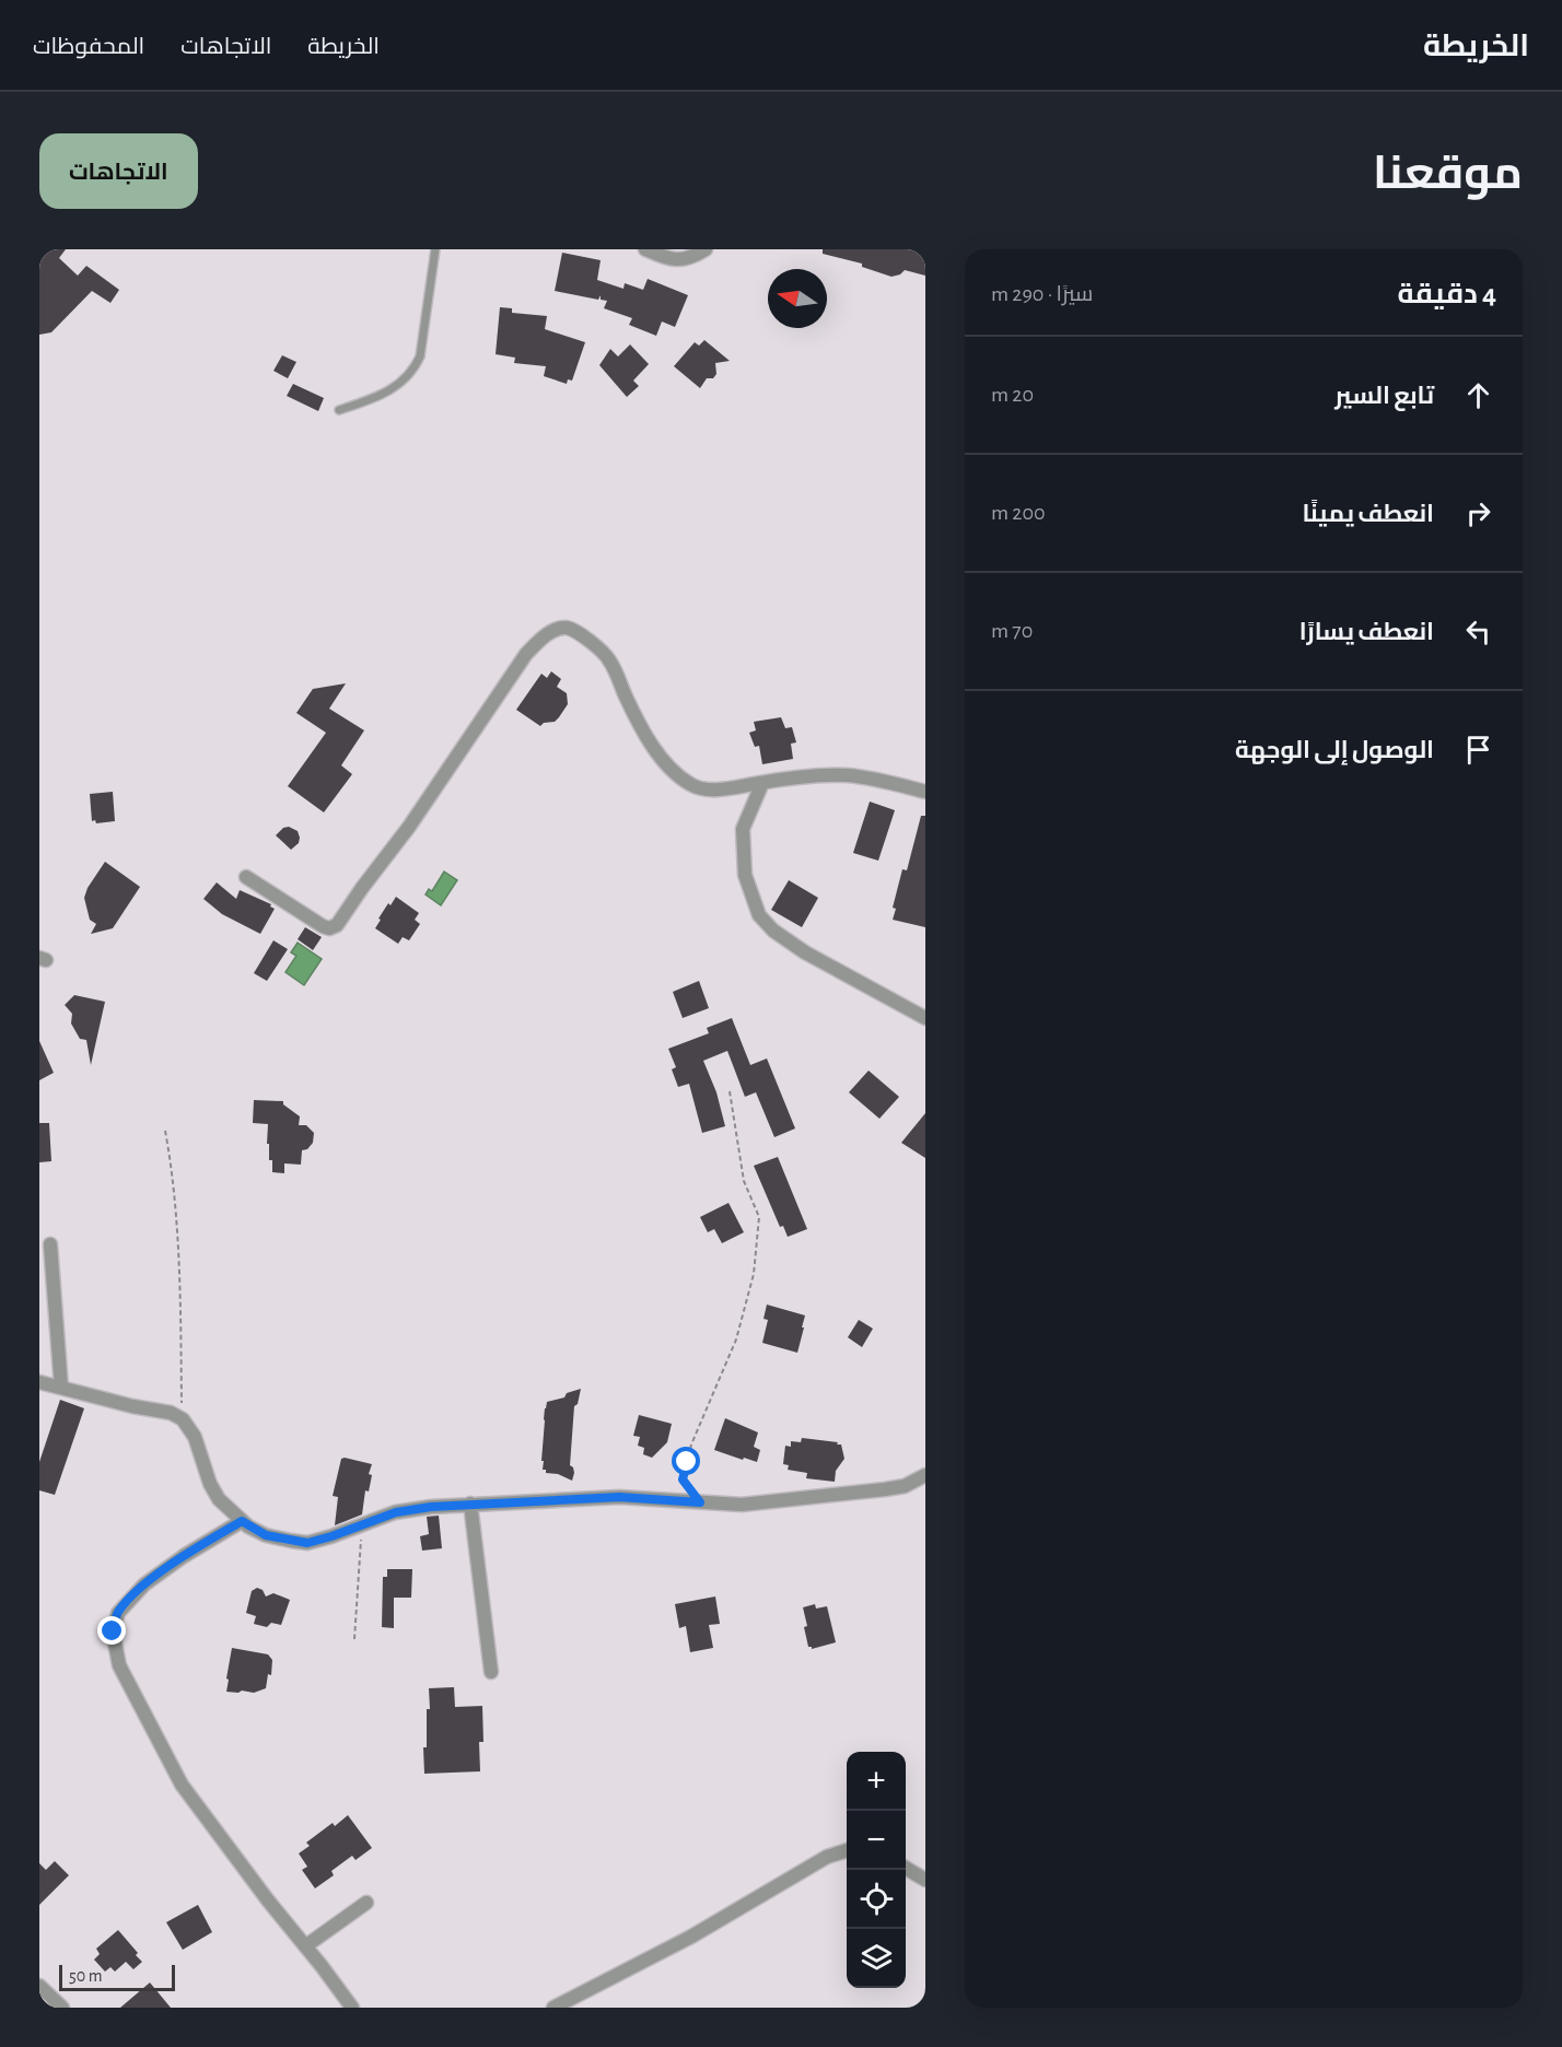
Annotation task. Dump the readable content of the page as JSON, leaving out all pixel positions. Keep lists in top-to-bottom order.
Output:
{
  "scale_bar": "50 m",
  "north": "left",
  "page": {
    "header": "الخريطة",
    "nav": ["الخريطة", "الاتجاهات", "المحفوظات"],
    "title": "موقعنا",
    "buttons": "الاتجاهات",
    "heading": ["4 دقيقة", "سيرًا · 290 m"],
    "list": [
      ["تابع السير", "20 m"],
      ["انعطف يمينًا", "200 m"],
      ["انعطف يسارًا", "70 m"],
      "الوصول إلى الوجهة"
    ],
    "map_buttons": ["+", "−"],
    "scale": "50 m"
  }
}
